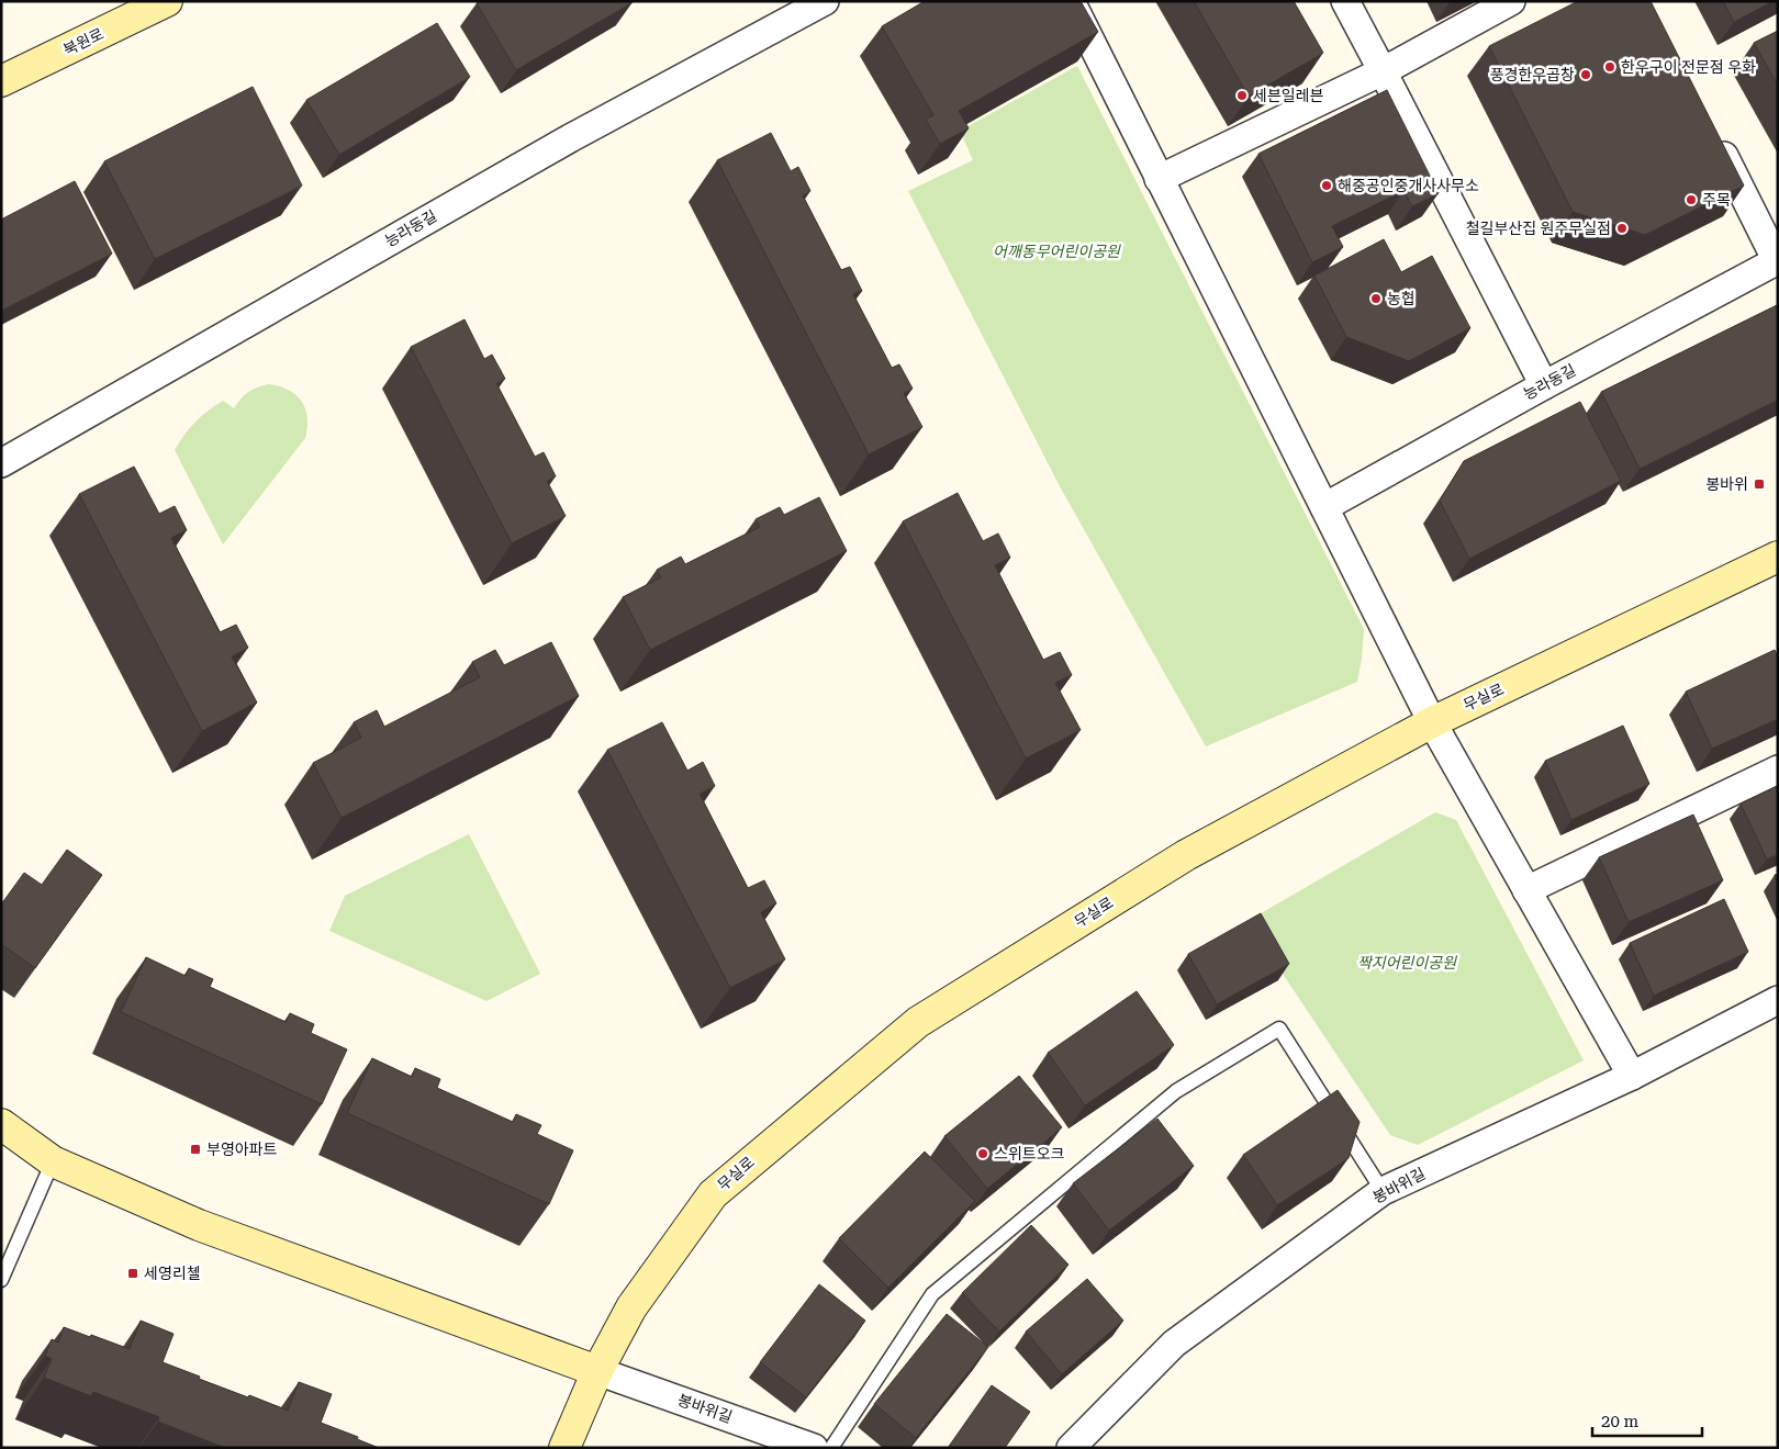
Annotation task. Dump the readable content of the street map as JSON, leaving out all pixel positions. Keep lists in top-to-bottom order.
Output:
{
  "streets": {
    "street": [
      "북원로",
      "능라동길",
      "무실로",
      "봉바위길"
    ]
  },
  "crossings": [
    ["무실로", "봉바위길"]
  ],
  "parks": ["어깨동무어린이공원", "짝지어린이공원"],
  "places": {
    "other": [
      "한우구이 전문점 우화",
      "풍경한우곱창",
      "세븐일레븐",
      "해중공인중개사사무소",
      "주목",
      "철길부산집 원주무실점",
      "농협",
      "스위트오크"
    ],
    "transit": ["봉바위", "부영아파트", "세영리첼"]
  },
  "scale_bar": "20 m"
}
